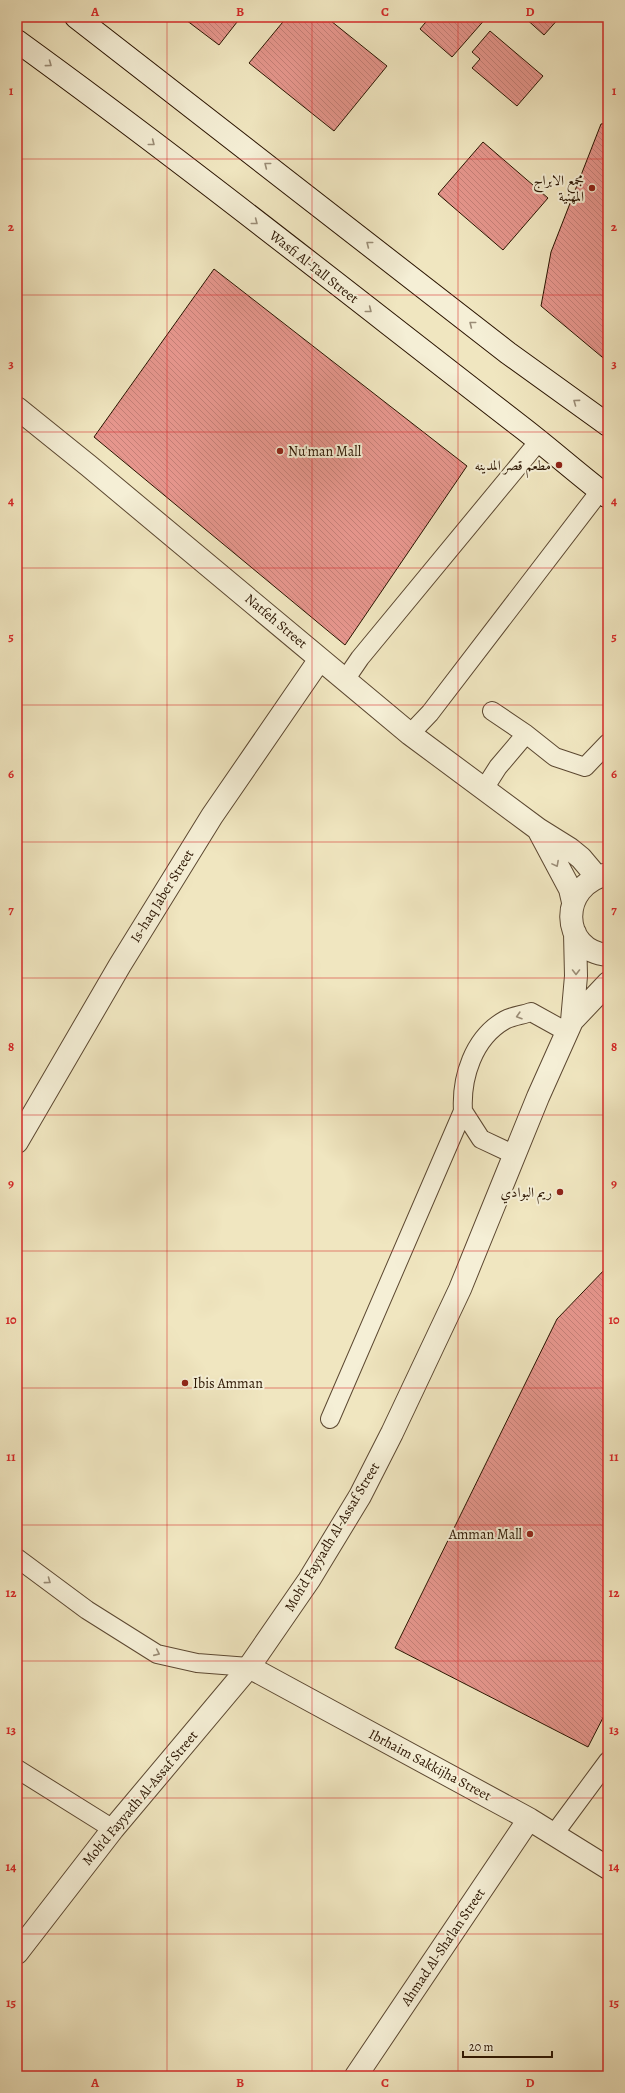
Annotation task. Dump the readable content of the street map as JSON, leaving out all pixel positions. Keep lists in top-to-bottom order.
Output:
{
  "streets": {
    "street": [
      "Wasfi Al-Tall Street",
      "Natfeh Street",
      "Is-haq Jaber Street",
      "Moh'd Fayyadh Al-Assaf Street",
      "Ibrhaim Sakkijha Street",
      "Ahmad Al-Sha'lan Street"
    ]
  },
  "crossings": [
    ["Natfeh Street", "Is-haq Jaber Street"],
    ["Natfeh Street", "Moh'd Fayyadh Al-Assaf Street"],
    ["Moh'd Fayyadh Al-Assaf Street", "Ibrhaim Sakkijha Street"],
    ["Ibrhaim Sakkijha Street", "Ahmad Al-Sha'lan Street"]
  ],
  "places": [
    "مجمع الابراج المهنية",
    "Nu'man Mall",
    "مطعم قصر المدينه",
    "ريم البوادي",
    "Ibis Amman",
    "Amman Mall"
  ],
  "scale_bar": "20 m",
  "grid": {
    "columns": [
      "A",
      "B",
      "C",
      "D"
    ],
    "rows": [
      "1",
      "2",
      "3",
      "4",
      "5",
      "6",
      "7",
      "8",
      "9",
      "10",
      "11",
      "12",
      "13",
      "14",
      "15"
    ]
  }
}
